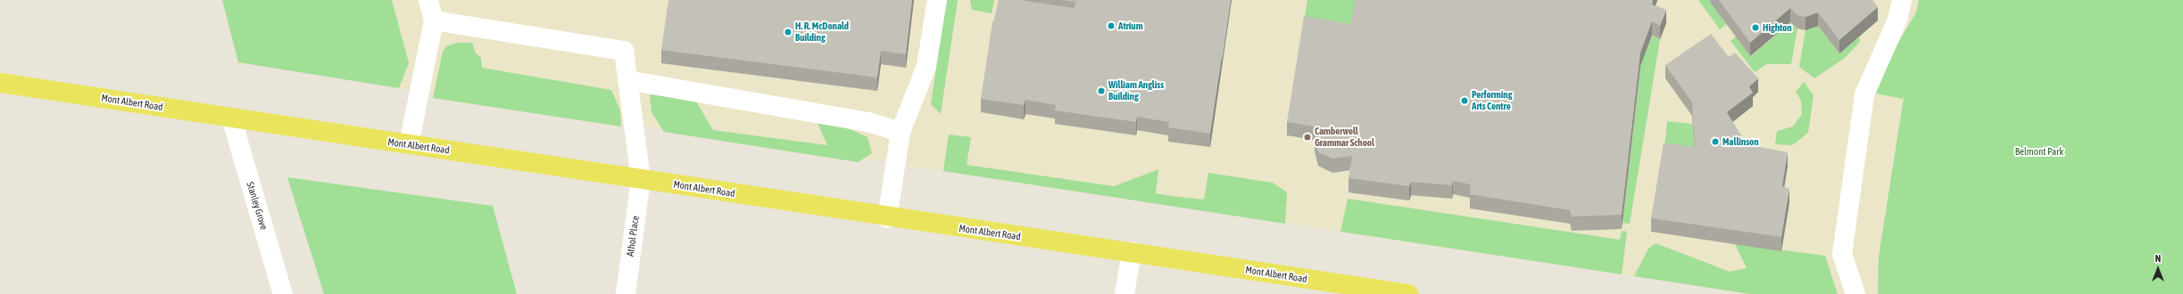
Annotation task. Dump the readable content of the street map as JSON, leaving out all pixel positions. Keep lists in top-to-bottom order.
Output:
{
  "streets": {
    "main road": ["Mont Albert Road"],
    "street": ["Stanley Grove", "Athol Place"]
  },
  "crossings": [
    ["Mont Albert Road", "Stanley Grove"],
    ["Mont Albert Road", "Athol Place"]
  ],
  "parks": ["Belmont Park"],
  "places": [
    "Atrium",
    "Highton",
    "H. R. McDonald Building",
    "William Angliss Building",
    "Performing Arts Centre",
    "Camberwell Grammar School",
    "Mallinson"
  ],
  "north": "top"
}
